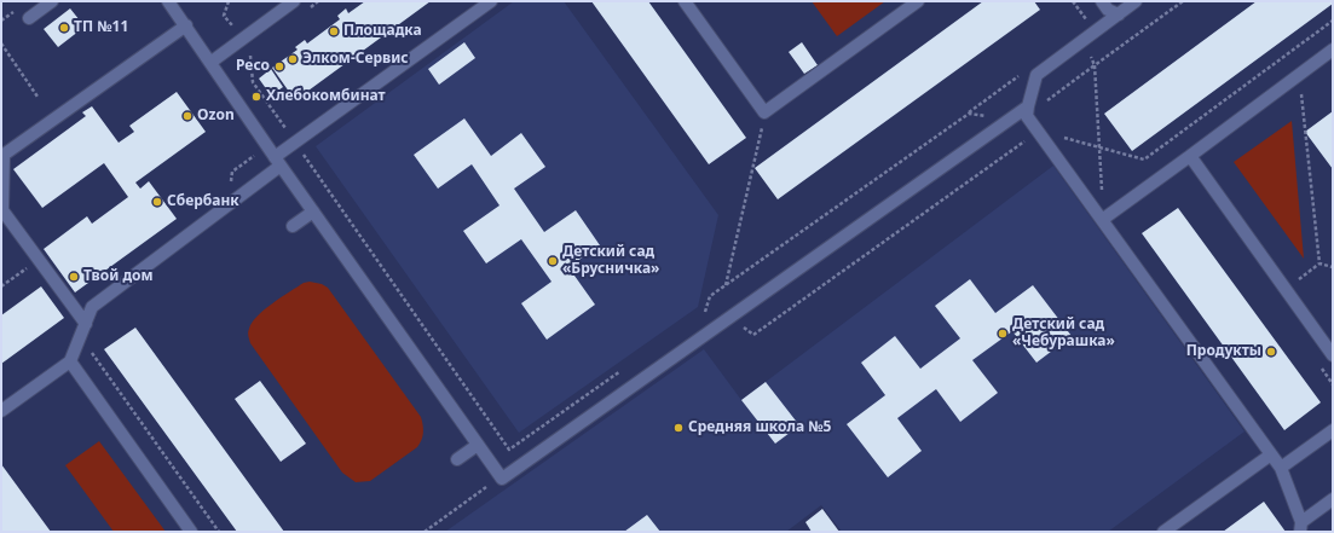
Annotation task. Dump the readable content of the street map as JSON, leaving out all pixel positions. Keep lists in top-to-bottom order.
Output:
{
  "places": [
    "ТП №11",
    "Площадка",
    "Элком-Сервис",
    "Ресо",
    "Хлебокомбинат",
    "Ozon",
    "Сбербанк",
    "Детский сад «Брусничка»",
    "Твой дом",
    "Детский сад «Чебурашка»",
    "Продукты",
    "Средняя школа №5"
  ]
}
